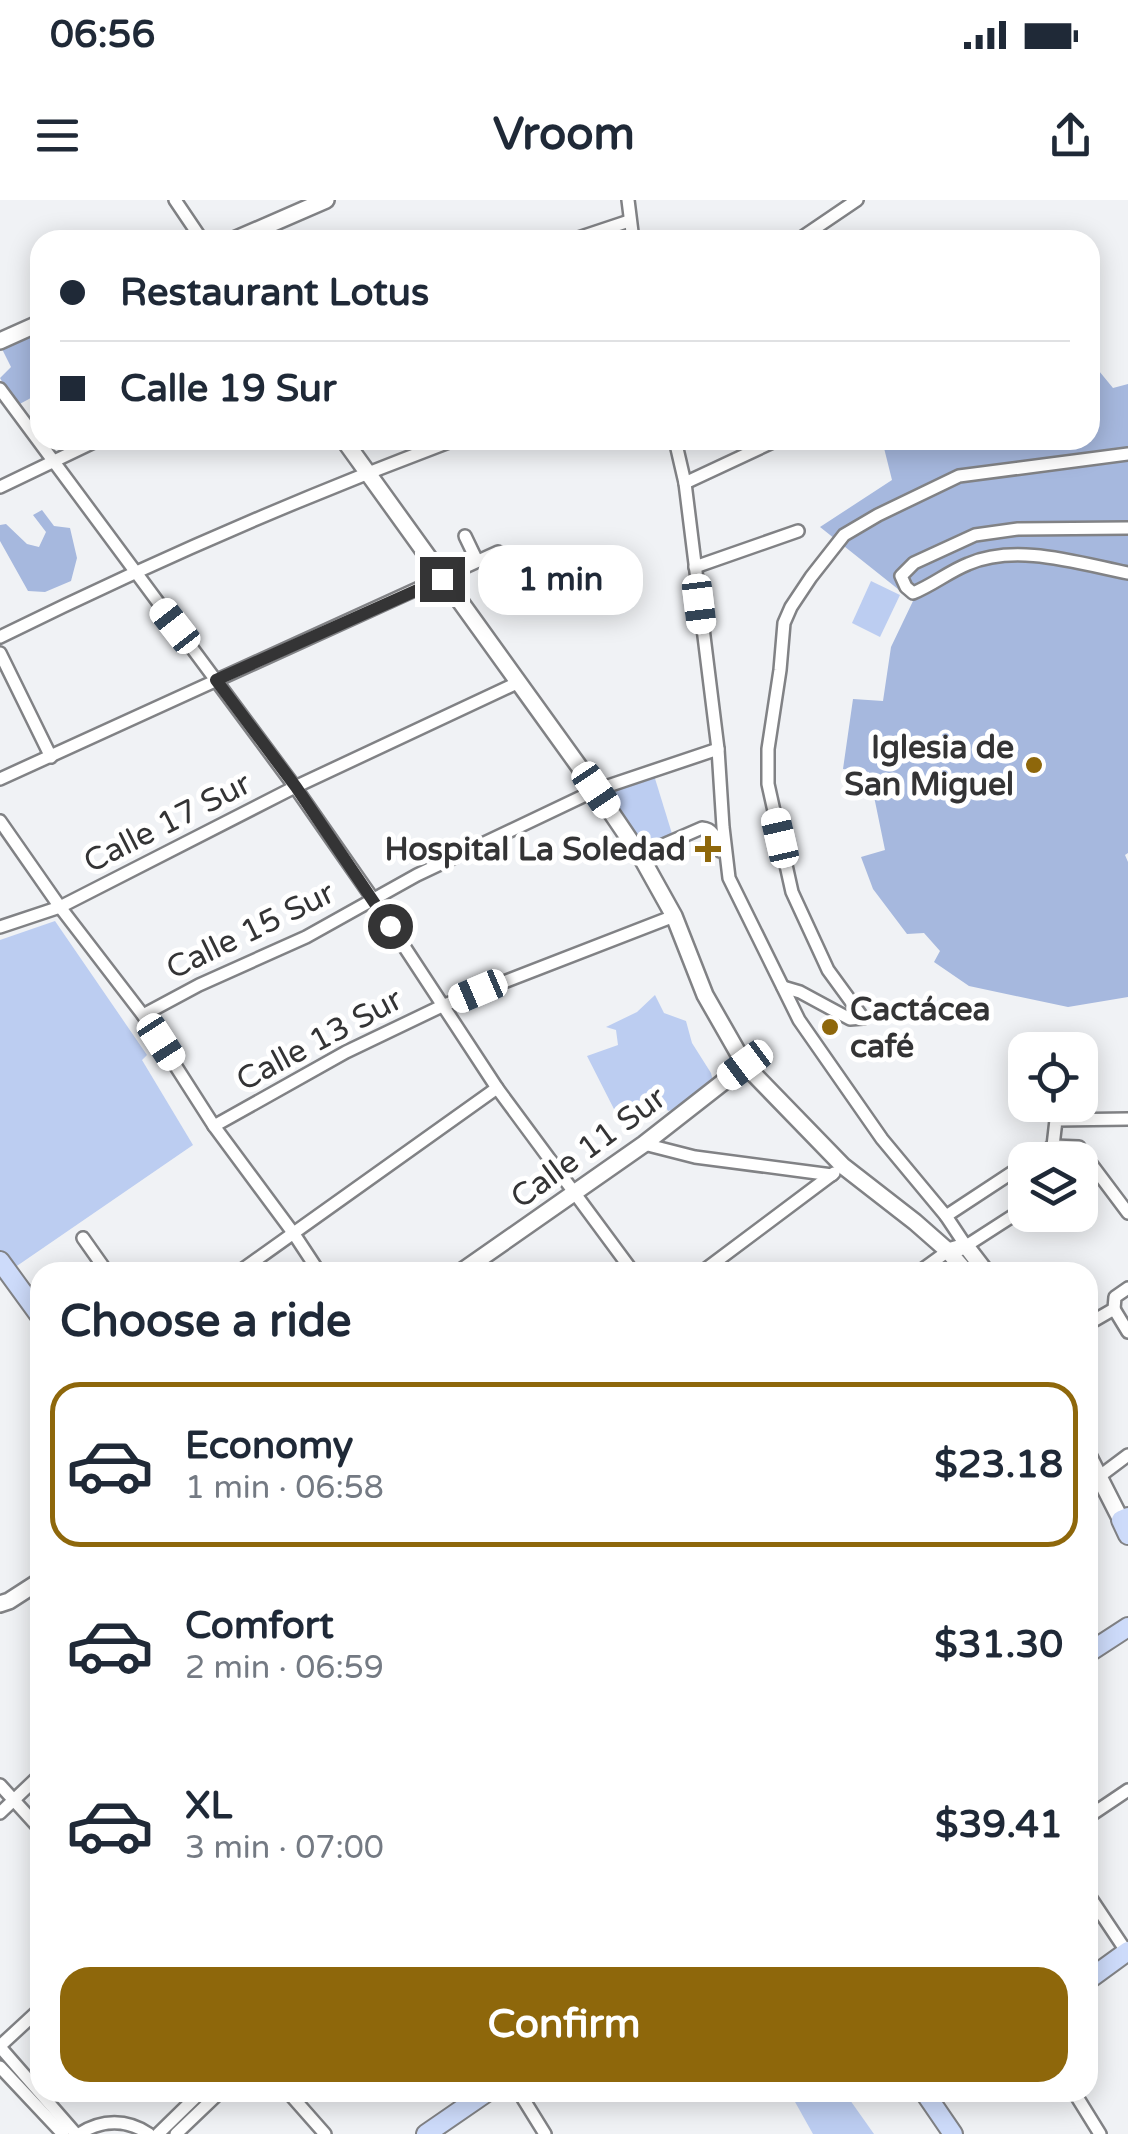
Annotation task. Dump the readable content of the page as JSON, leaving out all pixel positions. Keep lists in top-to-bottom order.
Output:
{
  "streets": {
    "street": [
      "Calle 17 Sur",
      "Calle 15 Sur",
      "Calle 13 Sur",
      "Calle 11 Sur"
    ]
  },
  "places": {
    "other": ["Iglesia de San Miguel", "Cactácea café"],
    "health": ["Hospital La Soledad"]
  },
  "page": {
    "status": "06:56",
    "header": "Vroom",
    "banner": ["Restaurant Lotus", "Calle 19 Sur"],
    "bubble": "1 min",
    "heading": "Choose a ride",
    "list": [
      {
        "name": "Economy",
        "note": "1 min · 06:58",
        "value": "$23.18"
      },
      {
        "name": "Comfort",
        "note": "2 min · 06:59",
        "value": "$31.30"
      },
      {
        "name": "XL",
        "note": "3 min · 07:00",
        "value": "$39.41"
      }
    ],
    "buttons": "Confirm"
  }
}
